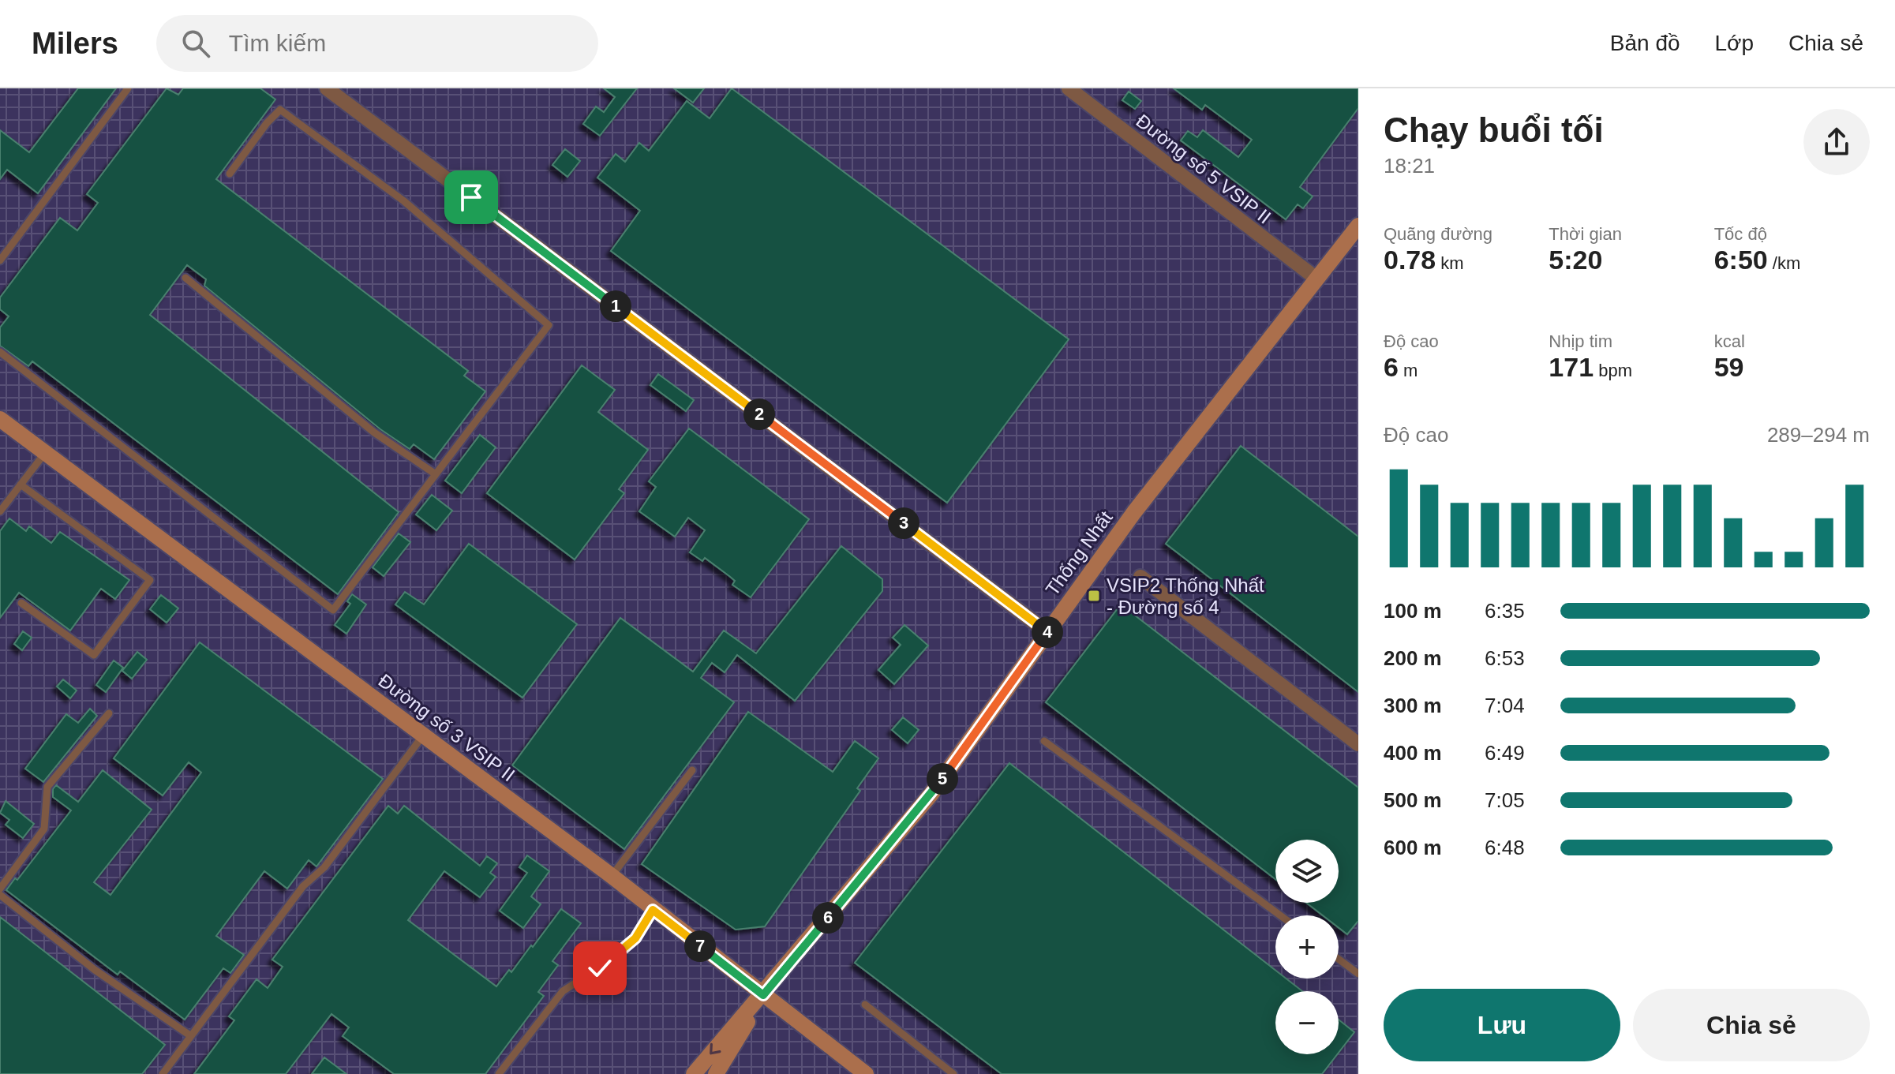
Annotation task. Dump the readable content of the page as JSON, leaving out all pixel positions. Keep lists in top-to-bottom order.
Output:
{
  "streets": {
    "street": ["Đường số 5 VSIP II", "Thống Nhất", "Đường số 3 VSIP II"]
  },
  "crossings": [
    ["Đường số 5 VSIP II", "Thống Nhất"],
    ["Thống Nhất", "Đường số 3 VSIP II"]
  ],
  "places": {
    "transit": ["VSIP2 Thống Nhất - Đường số 4"]
  },
  "page": {
    "header": "Milers",
    "search": "Tìm kiếm",
    "nav": ["Bản đồ", "Lớp", "Chia sẻ"],
    "heading": ["Chạy buổi tối", "18:21"],
    "stats": [
      ["Quãng đường", "0.78 km"],
      ["Thời gian", "5:20"],
      ["Tốc độ", "6:50 /km"],
      ["Độ cao", "6 m"],
      ["Nhịp tim", "171 bpm"],
      ["kcal", "59"]
    ],
    "pins": [
      "1",
      "2",
      "3",
      "4",
      "5",
      "6",
      "7"
    ],
    "chart": ["Độ cao", "289–294 m"],
    "list": [
      {
        "name": "100 m",
        "note": "6:35"
      },
      {
        "name": "200 m",
        "note": "6:53"
      },
      {
        "name": "300 m",
        "note": "7:04"
      },
      {
        "name": "400 m",
        "note": "6:49"
      },
      {
        "name": "500 m",
        "note": "7:05"
      },
      {
        "name": "600 m",
        "note": "6:48"
      }
    ],
    "map_buttons": ["+", "−"],
    "buttons": ["Lưu", "Chia sẻ"]
  }
}
